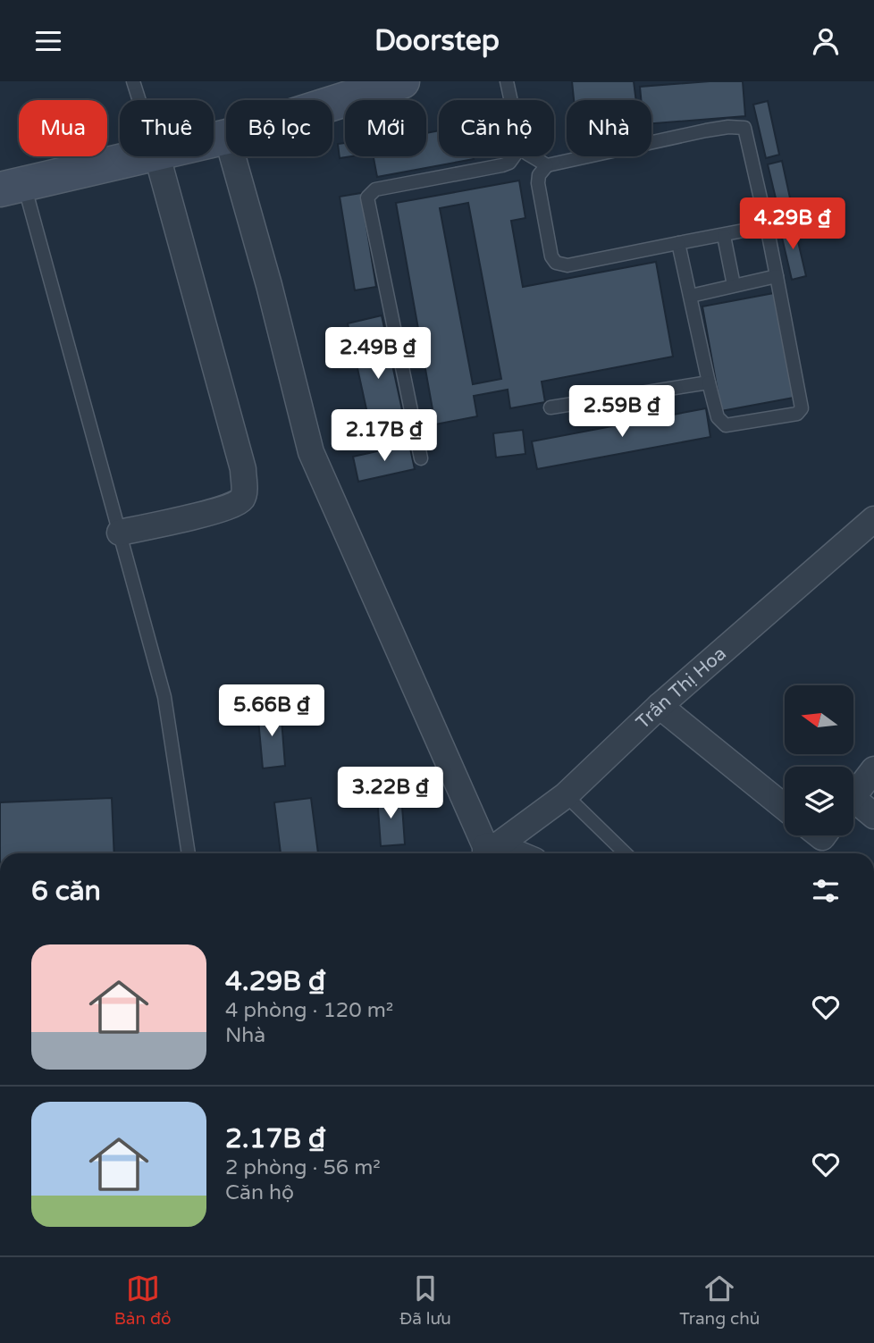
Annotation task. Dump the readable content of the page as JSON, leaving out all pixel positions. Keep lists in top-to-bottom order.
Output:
{
  "streets": {
    "street": ["Trần Thị Hoa"]
  },
  "north": "left",
  "page": {
    "header": "Doorstep",
    "chip": [
      "Mua",
      "Thuê",
      "Bộ lọc",
      "Mới",
      "Căn hộ",
      "Nhà"
    ],
    "price": [
      "4.29B ₫",
      "2.49B ₫",
      "2.59B ₫",
      "2.17B ₫",
      "5.66B ₫",
      "3.22B ₫"
    ],
    "heading": "6 căn",
    "list": [
      {
        "name": "4.29B ₫",
        "note": "4 phòng · 120 m² · Nhà"
      },
      {
        "name": "2.17B ₫",
        "note": "2 phòng · 56 m² · Căn hộ"
      }
    ],
    "tabs": ["Bản đồ", "Đã lưu", "Trang chủ"]
  }
}
